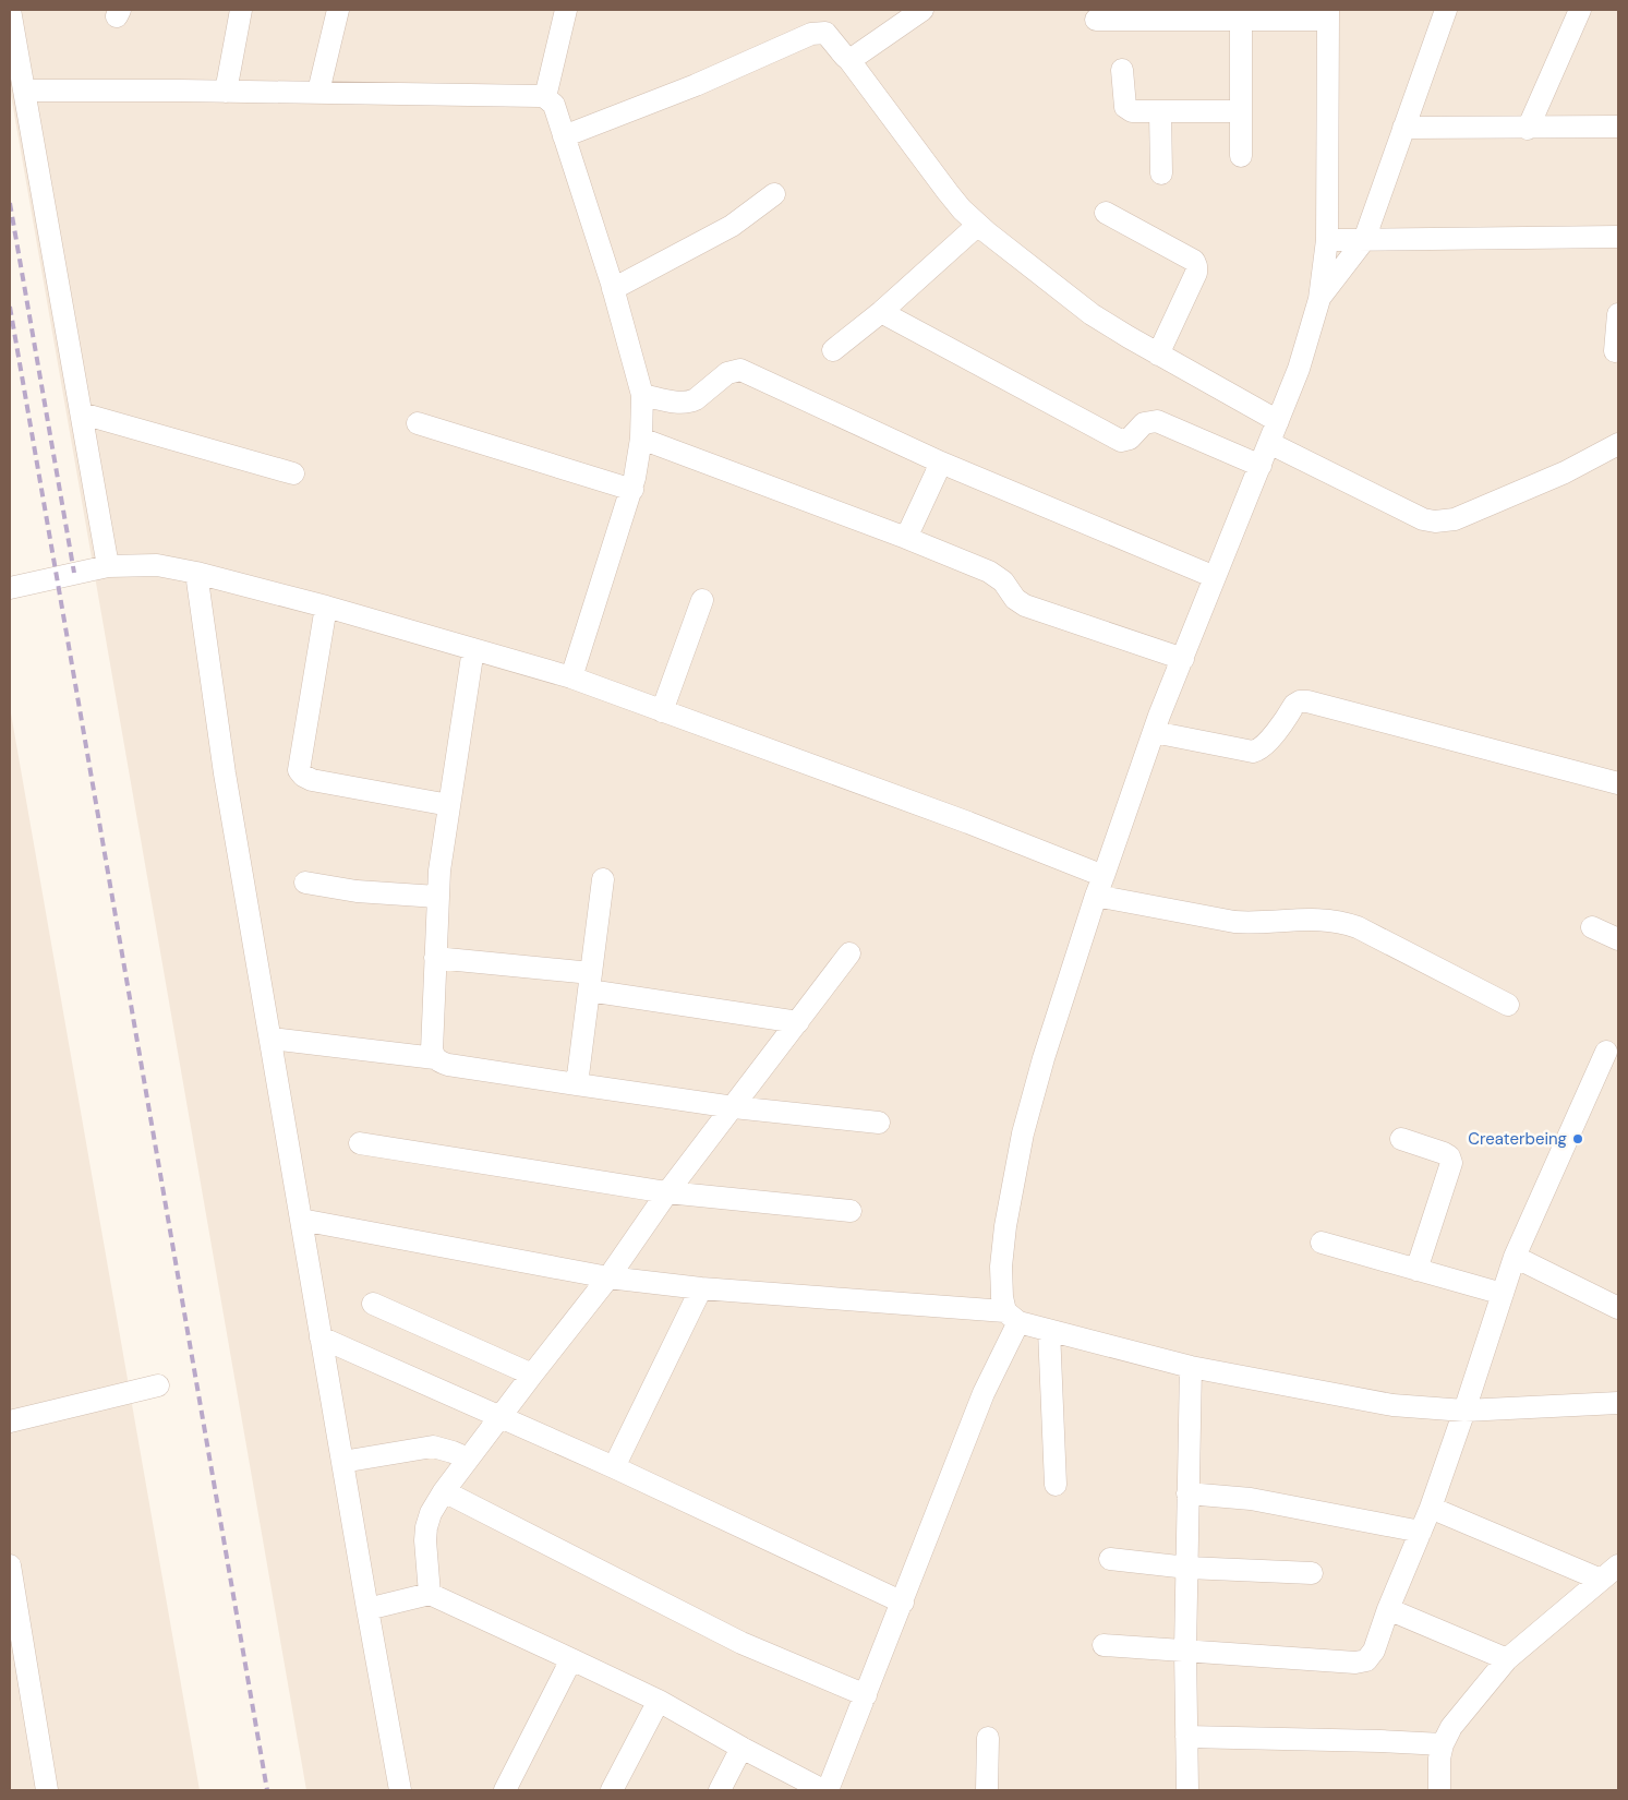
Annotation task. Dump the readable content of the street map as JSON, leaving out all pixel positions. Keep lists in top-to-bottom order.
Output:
{
  "places": ["Createrbeing"]
}
